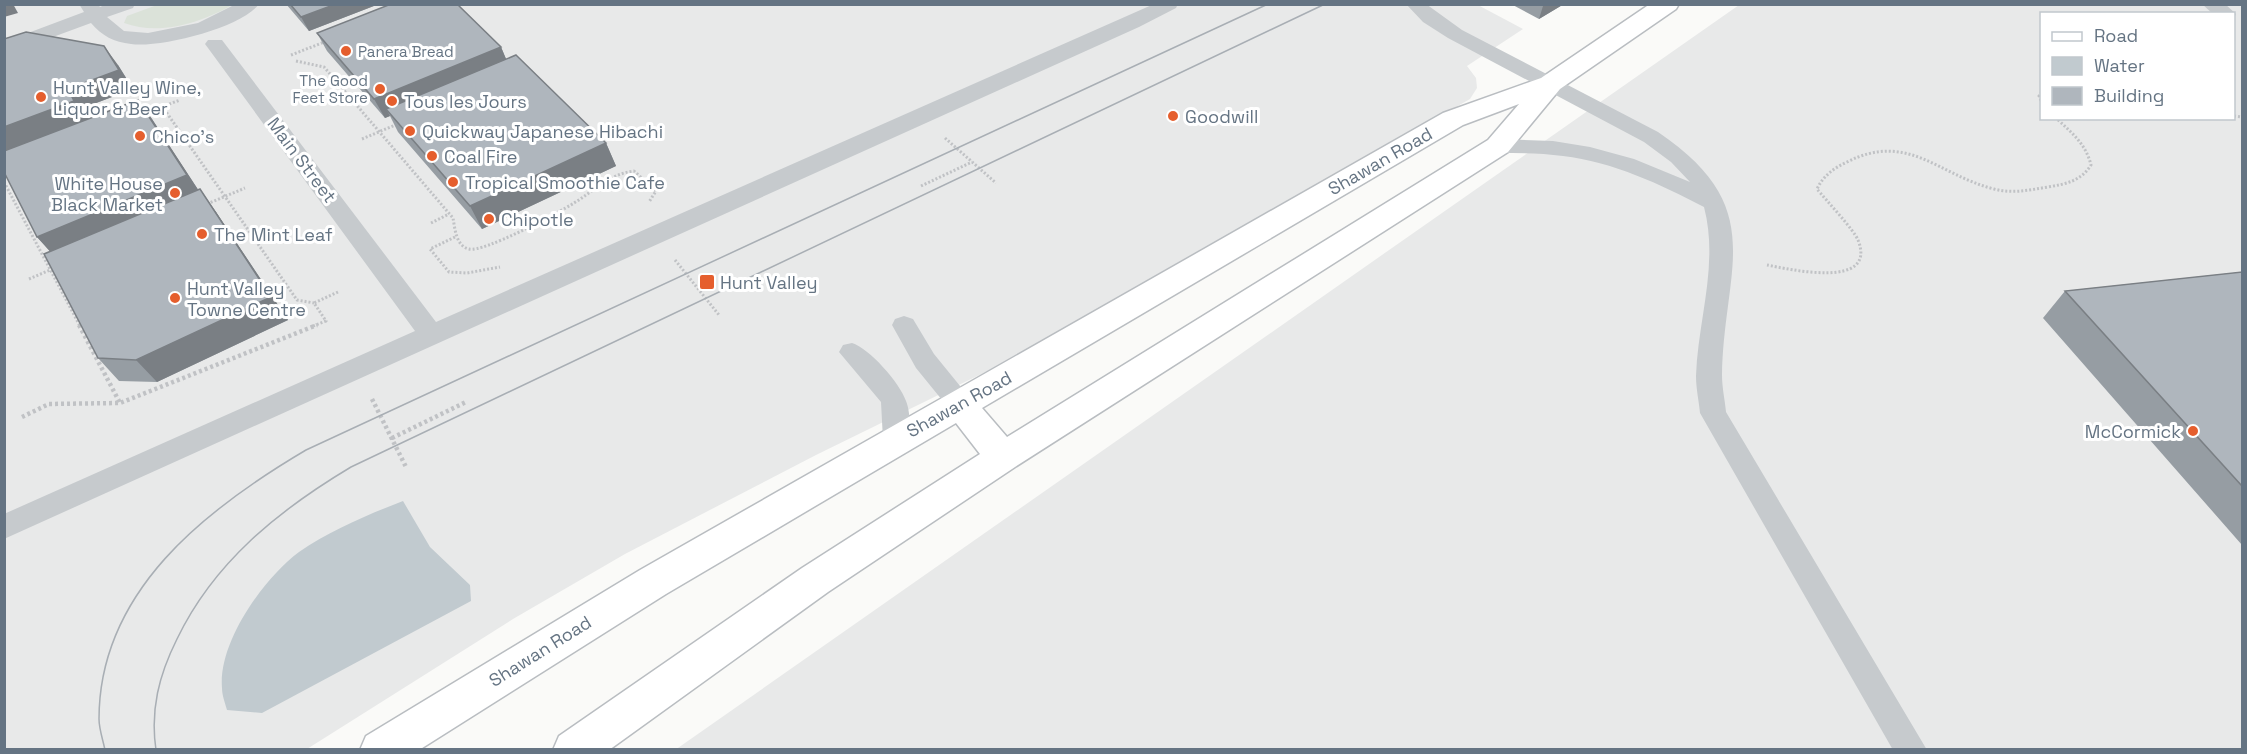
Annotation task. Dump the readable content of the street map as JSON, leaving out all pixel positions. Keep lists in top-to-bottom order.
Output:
{
  "streets": {
    "main road": ["Shawan Road"],
    "lane": ["Main Street"]
  },
  "places": {
    "other": [
      "Panera Bread",
      "The Good Feet Store",
      "Hunt Valley Wine, Liquor & Beer",
      "Tous les Jours",
      "Goodwill",
      "Quickway Japanese Hibachi",
      "Chico's",
      "Coal Fire",
      "Tropical Smoothie Cafe",
      "White House Black Market",
      "Chipotle",
      "The Mint Leaf",
      "Hunt Valley Towne Centre",
      "McCormick"
    ],
    "transit": ["Hunt Valley"]
  },
  "legend": ["Road", "Water", "Building"]
}
